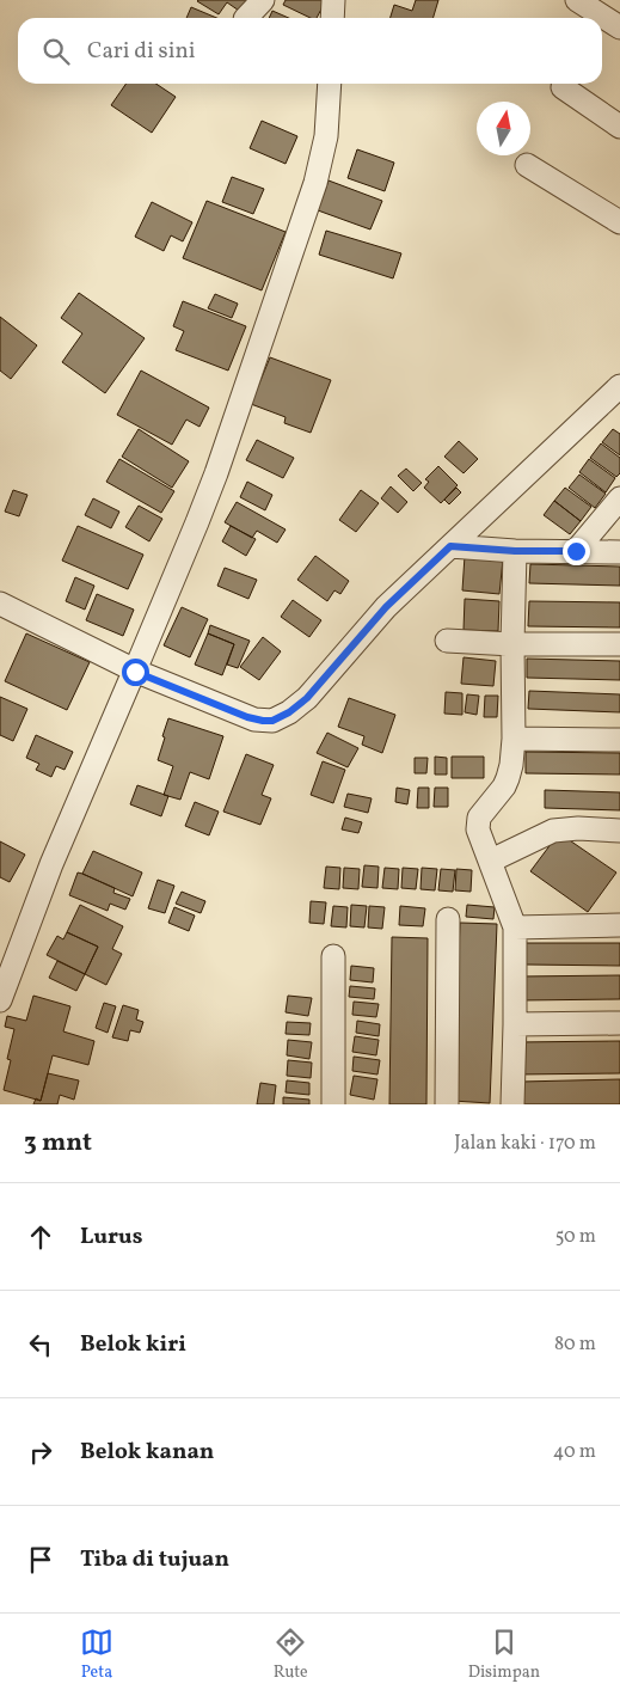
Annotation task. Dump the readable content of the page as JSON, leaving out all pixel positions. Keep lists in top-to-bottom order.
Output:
{
  "north": "top",
  "page": {
    "search": "Cari di sini",
    "heading": ["3 mnt", "Jalan kaki · 170 m"],
    "list": [
      ["Lurus", "50 m"],
      ["Belok kiri", "80 m"],
      ["Belok kanan", "40 m"],
      "Tiba di tujuan"
    ],
    "nav": ["Peta", "Rute", "Disimpan"]
  }
}
